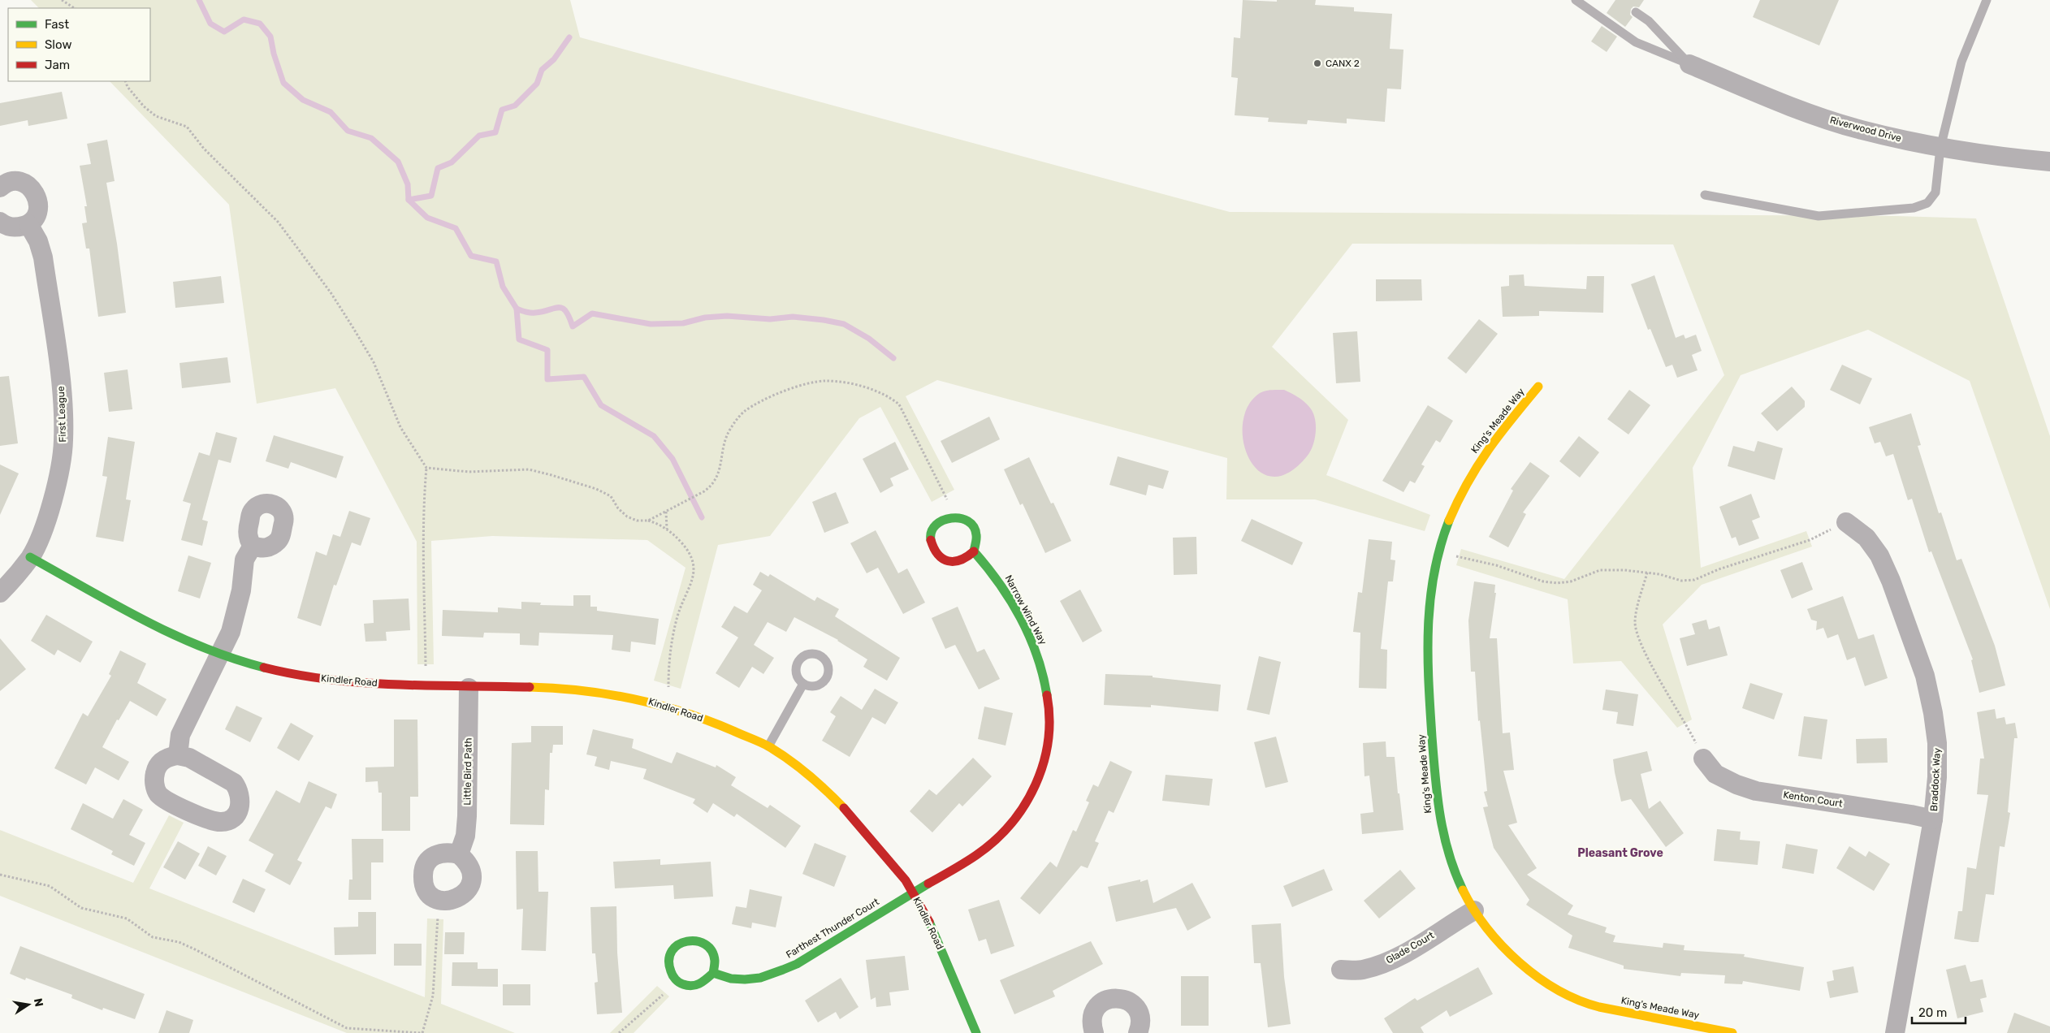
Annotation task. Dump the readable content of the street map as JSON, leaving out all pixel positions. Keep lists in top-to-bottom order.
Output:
{
  "streets": {
    "street": [
      "Riverwood Drive",
      "First League",
      "King's Meade Way",
      "Narrow Wind Way",
      "Kindler Road",
      "Little Bird Path",
      "Braddock Way",
      "Kenton Court",
      "Farthest Thunder Court",
      "Glade Court"
    ]
  },
  "crossings": [
    ["First League", "Kindler Road"],
    ["King's Meade Way", "Glade Court"],
    ["Narrow Wind Way", "Kindler Road"],
    ["Narrow Wind Way", "Farthest Thunder Court"],
    ["Kindler Road", "Little Bird Path"],
    ["Kindler Road", "Farthest Thunder Court"],
    ["Braddock Way", "Kenton Court"]
  ],
  "districts": ["Pleasant Grove"],
  "places": ["CANX 2"],
  "legend": ["Fast", "Slow", "Jam"],
  "scale_bar": "20 m",
  "north": "right"
}
